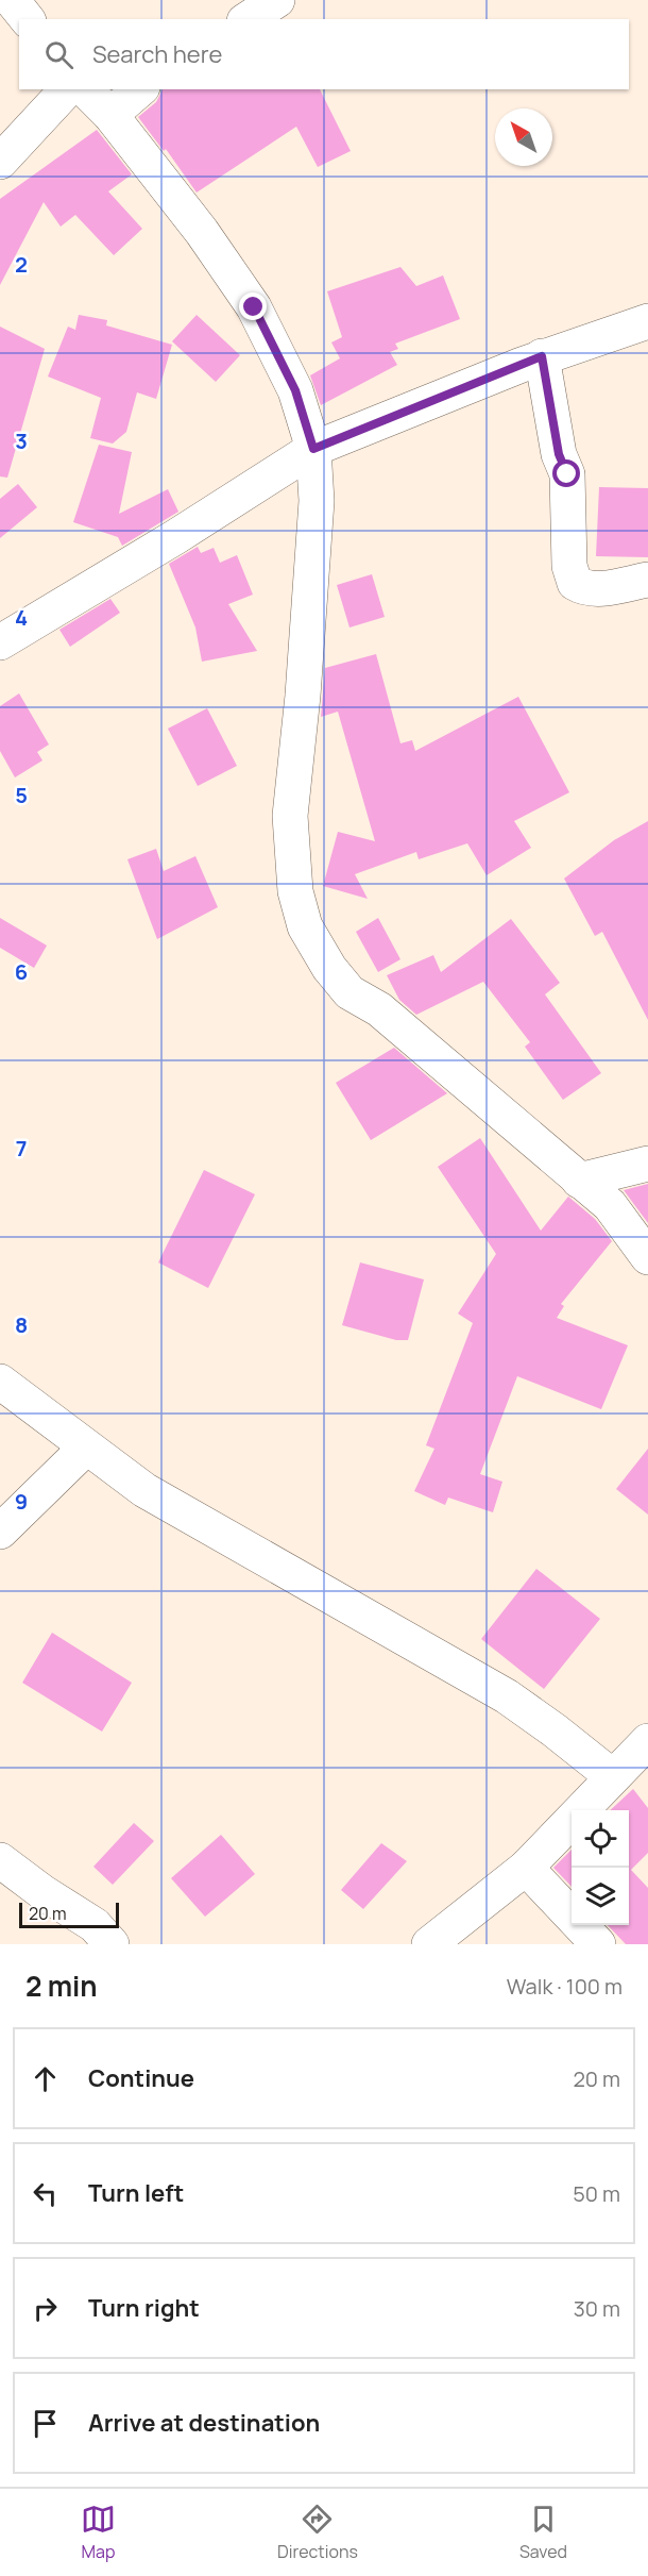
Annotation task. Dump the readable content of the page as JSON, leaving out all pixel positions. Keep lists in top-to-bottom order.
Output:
{
  "scale_bar": "20 m",
  "north": "top left",
  "page": {
    "search": "Search here",
    "scale": "20 m",
    "heading": ["2 min", "Walk · 100 m"],
    "list": [
      ["Continue", "20 m"],
      ["Turn left", "50 m"],
      ["Turn right", "30 m"],
      "Arrive at destination"
    ],
    "nav": ["Map", "Directions", "Saved"]
  },
  "grid": {
    "rows": [
      "2",
      "3",
      "4",
      "5",
      "6",
      "7",
      "8",
      "9"
    ]
  }
}
